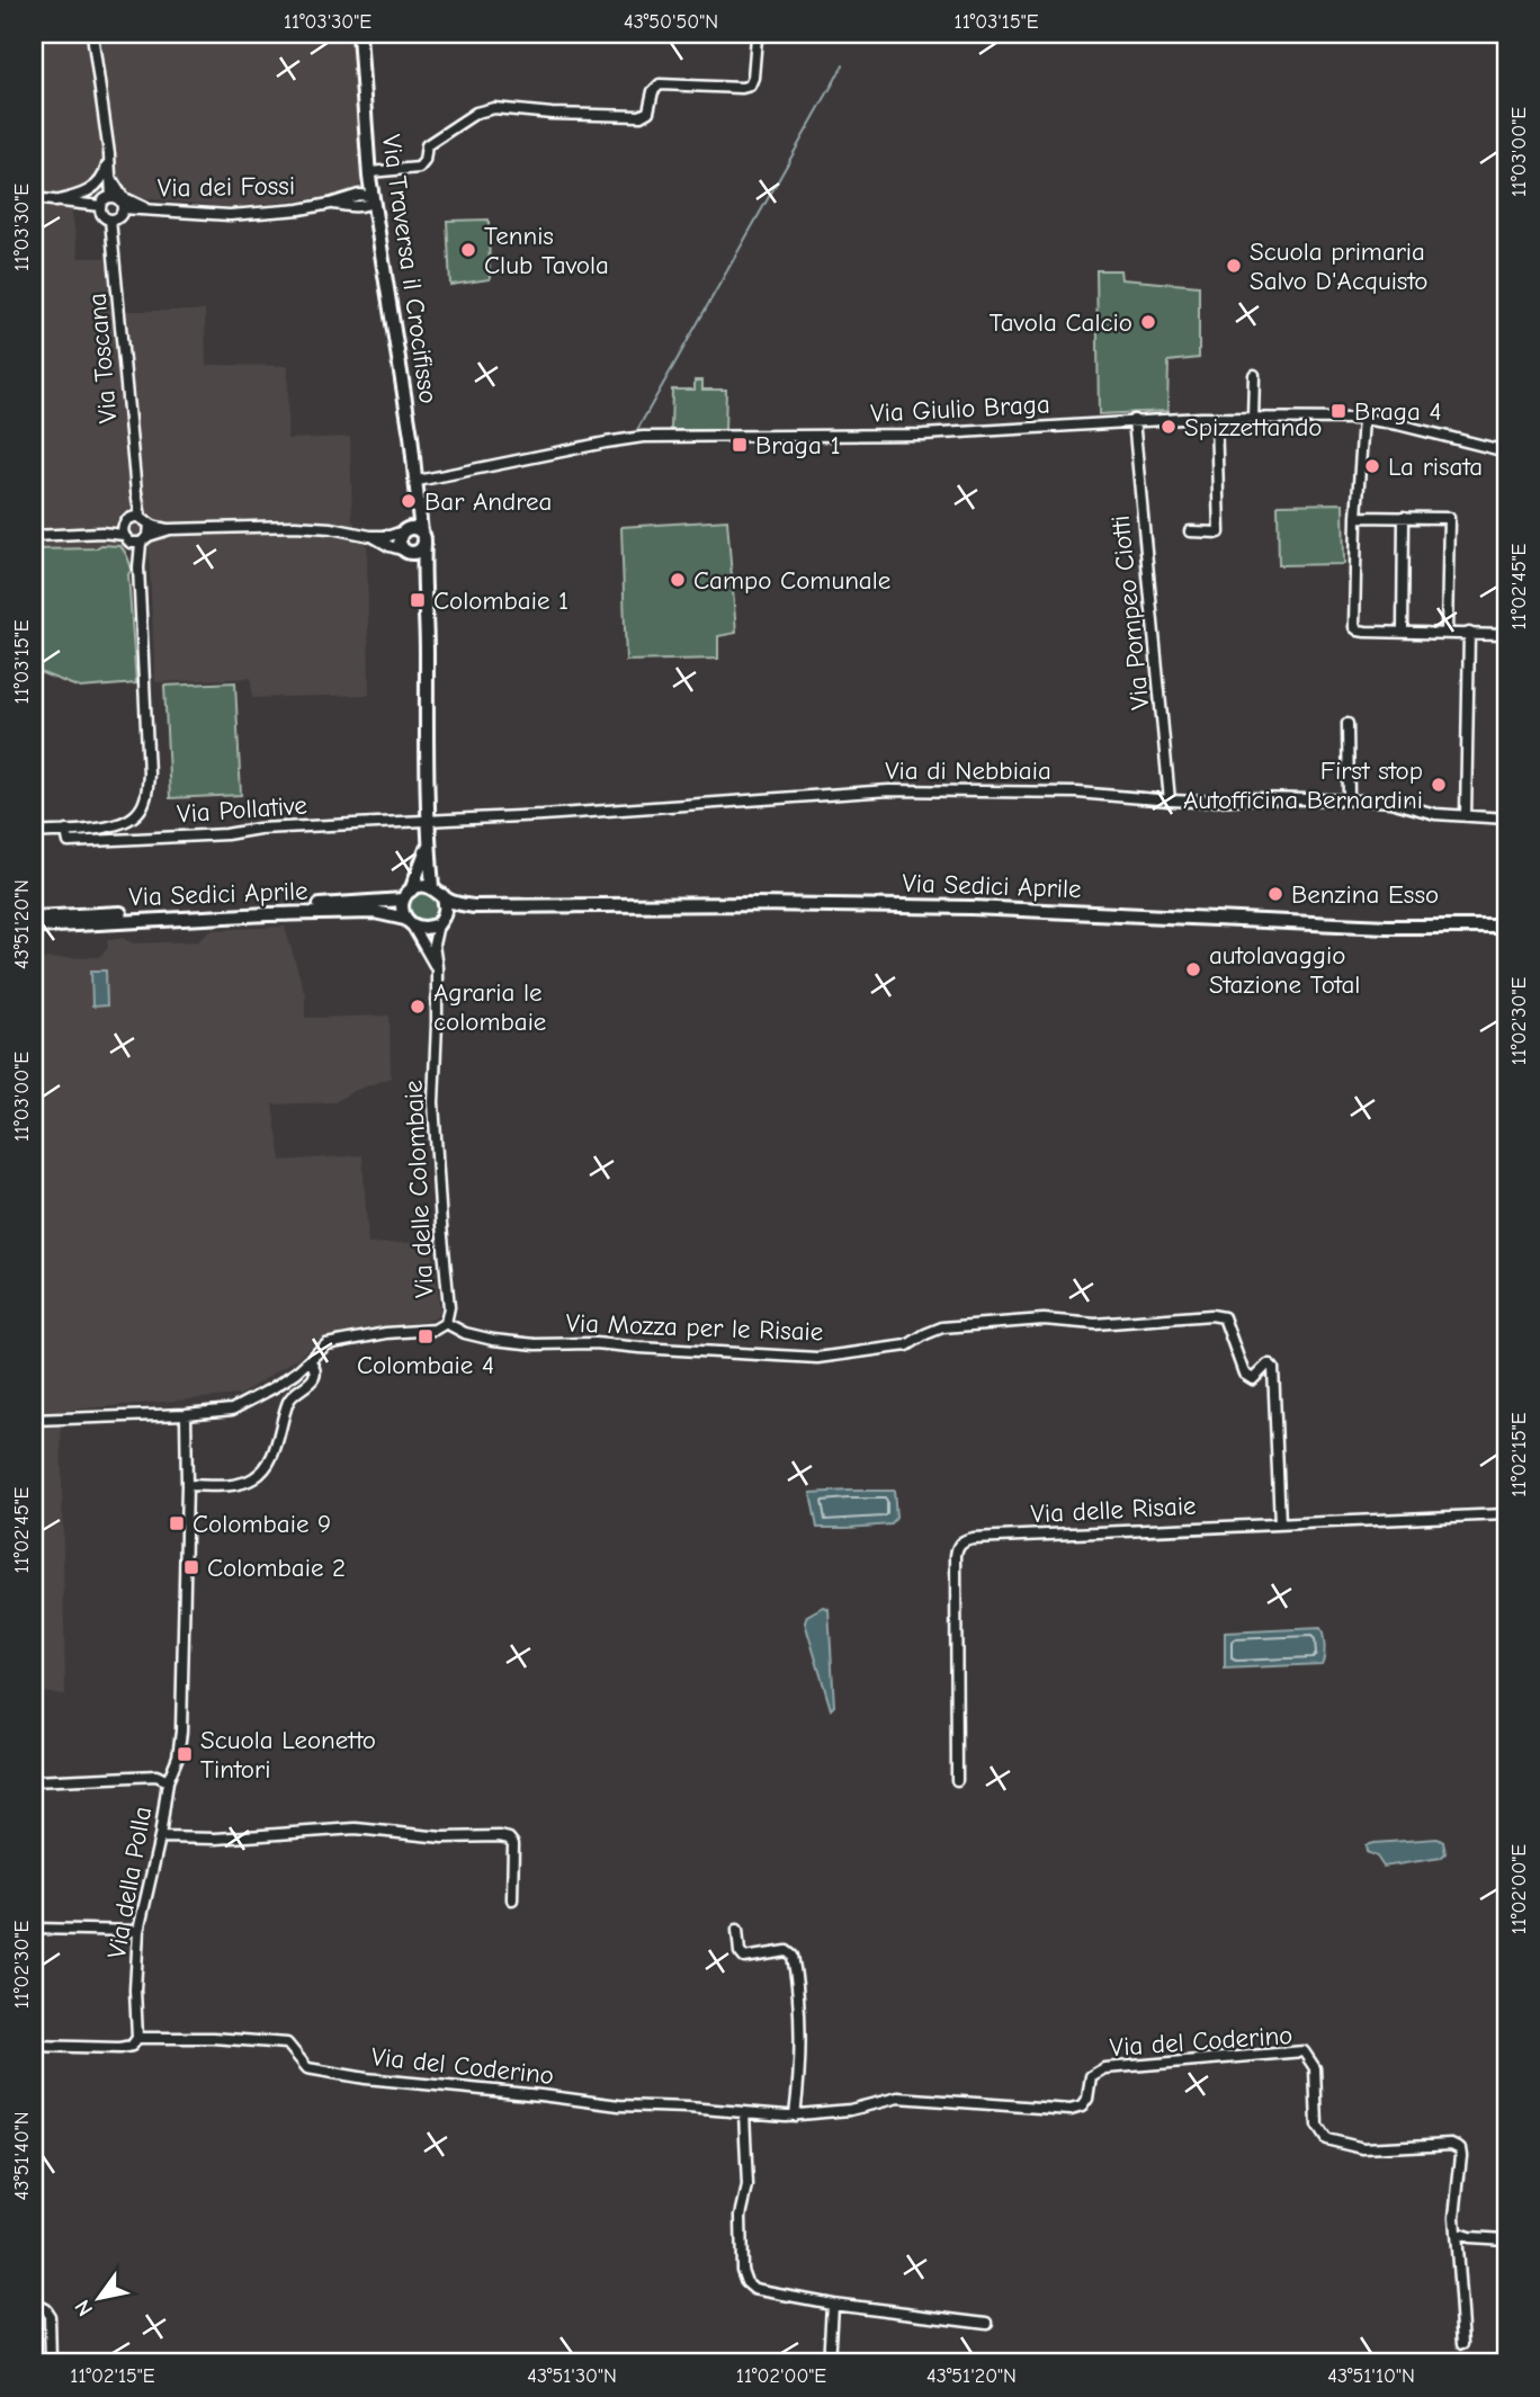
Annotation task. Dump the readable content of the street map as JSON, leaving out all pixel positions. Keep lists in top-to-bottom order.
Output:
{
  "streets": {
    "main road": ["Via Traversa il Crocifisso", "Via Sedici Aprile"],
    "street": [
      "Via dei Fossi",
      "Via Toscana",
      "Via Giulio Braga",
      "Via Pompeo Ciotti",
      "Via di Nebbiaia",
      "Via Pollative",
      "Via delle Colombaie",
      "Via Mozza per le Risaie",
      "Via delle Risaie",
      "Via della Polla",
      "Via del Coderino"
    ]
  },
  "crossings": [
    ["Via dei Fossi", "Via Traversa il Crocifisso"],
    ["Via dei Fossi", "Via Toscana"],
    ["Via Traversa il Crocifisso", "Via Giulio Braga"],
    ["Via Toscana", "Via Pollative"],
    ["Via Giulio Braga", "Via Pompeo Ciotti"],
    ["Via Pompeo Ciotti", "Via di Nebbiaia"],
    ["Via di Nebbiaia", "Via Pollative"],
    ["Via Sedici Aprile", "Via delle Colombaie"],
    ["Via delle Colombaie", "Via Mozza per le Risaie"],
    ["Via Mozza per le Risaie", "Via delle Risaie"],
    ["Via della Polla", "Via del Coderino"]
  ],
  "places": {
    "other": [
      "Tennis Club Tavola",
      "Scuola primaria Salvo D'Acquisto",
      "Tavola Calcio",
      "Spizzettando",
      "La risata",
      "Bar Andrea",
      "Campo Comunale",
      "First stop Autofficina Bernardini",
      "Benzina Esso",
      "autolavaggio Stazione Total",
      "Agraria le colombaie"
    ],
    "transit": [
      "Braga 4",
      "Braga 1",
      "Colombaie 1",
      "Colombaie 4",
      "Colombaie 9",
      "Colombaie 2",
      "Scuola Leonetto Tintori"
    ]
  },
  "north": "bottom left",
  "coordinates": [
    "11°03'30\"E",
    "43°50'50\"N",
    "11°03'15\"E",
    "11°03'00\"E",
    "11°02'45\"E",
    "43°51'20\"N",
    "11°02'30\"E",
    "11°02'15\"E",
    "11°02'00\"E",
    "43°51'40\"N",
    "43°51'30\"N",
    "43°51'10\"N"
  ]
}
